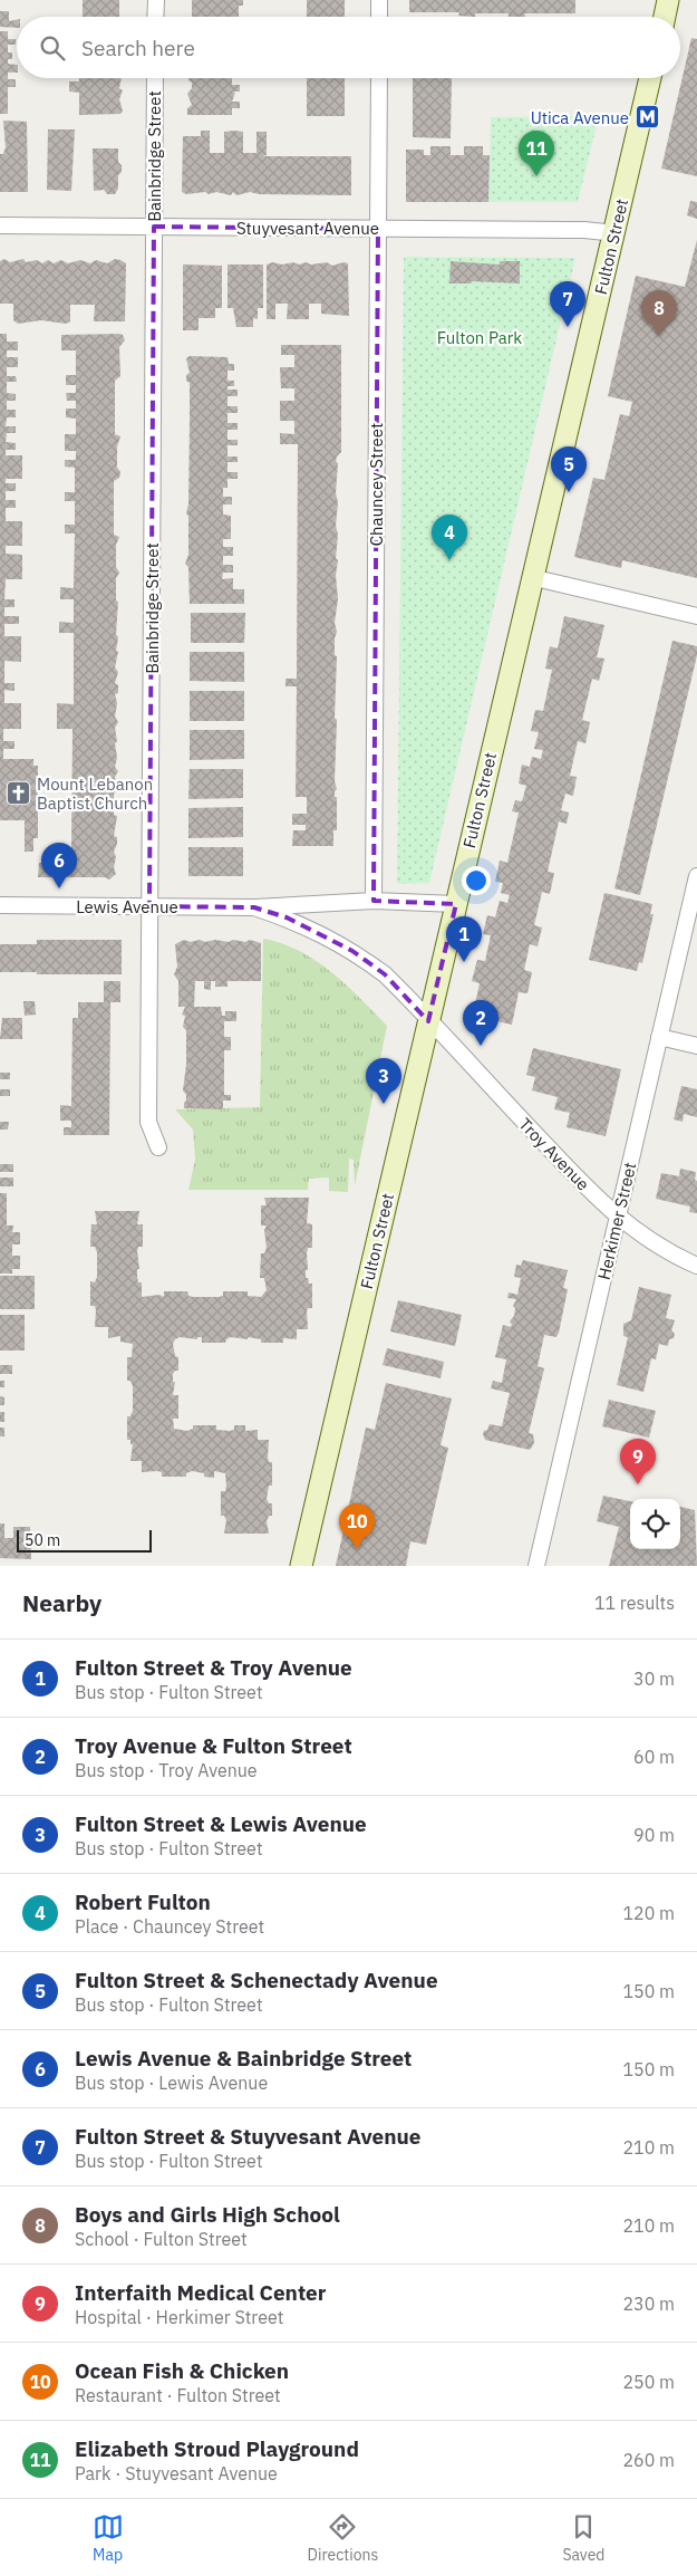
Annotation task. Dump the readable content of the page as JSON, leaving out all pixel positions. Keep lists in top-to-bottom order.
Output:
{
  "streets": {
    "main road": ["Fulton Street"],
    "street": [
      "Bainbridge Street",
      "Stuyvesant Avenue",
      "Chauncey Street",
      "Lewis Avenue",
      "Troy Avenue",
      "Herkimer Street"
    ]
  },
  "crossings": [
    ["Bainbridge Street", "Stuyvesant Avenue"],
    ["Bainbridge Street", "Lewis Avenue"],
    ["Stuyvesant Avenue", "Fulton Street"],
    ["Stuyvesant Avenue", "Chauncey Street"],
    ["Fulton Street", "Lewis Avenue"],
    ["Fulton Street", "Troy Avenue"],
    ["Chauncey Street", "Lewis Avenue"],
    ["Lewis Avenue", "Troy Avenue"],
    ["Troy Avenue", "Herkimer Street"]
  ],
  "parks": ["Fulton Park"],
  "places": {
    "metro station": ["Utica Avenue"],
    "church": ["Mount Lebanon Baptist Church"]
  },
  "scale_bar": "50 m",
  "page": {
    "search": "Search here",
    "pins": [
      "11",
      "7",
      "8",
      "5",
      "4",
      "6",
      "1",
      "2",
      "3",
      "9",
      "10"
    ],
    "scale": "50 m",
    "heading": ["Nearby", "11 results"],
    "list": [
      {
        "mark": "1",
        "name": "Fulton Street & Troy Avenue",
        "note": "Bus stop · Fulton Street",
        "value": "30 m"
      },
      {
        "mark": "2",
        "name": "Troy Avenue & Fulton Street",
        "note": "Bus stop · Troy Avenue",
        "value": "60 m"
      },
      {
        "mark": "3",
        "name": "Fulton Street & Lewis Avenue",
        "note": "Bus stop · Fulton Street",
        "value": "90 m"
      },
      {
        "mark": "4",
        "name": "Robert Fulton",
        "note": "Place · Chauncey Street",
        "value": "120 m"
      },
      {
        "mark": "5",
        "name": "Fulton Street & Schenectady Avenue",
        "note": "Bus stop · Fulton Street",
        "value": "150 m"
      },
      {
        "mark": "6",
        "name": "Lewis Avenue & Bainbridge Street",
        "note": "Bus stop · Lewis Avenue",
        "value": "150 m"
      },
      {
        "mark": "7",
        "name": "Fulton Street & Stuyvesant Avenue",
        "note": "Bus stop · Fulton Street",
        "value": "210 m"
      },
      {
        "mark": "8",
        "name": "Boys and Girls High School",
        "note": "School · Fulton Street",
        "value": "210 m"
      },
      {
        "mark": "9",
        "name": "Interfaith Medical Center",
        "note": "Hospital · Herkimer Street",
        "value": "230 m"
      },
      {
        "mark": "10",
        "name": "Ocean Fish & Chicken",
        "note": "Restaurant · Fulton Street",
        "value": "250 m"
      },
      {
        "mark": "11",
        "name": "Elizabeth Stroud Playground",
        "note": "Park · Stuyvesant Avenue",
        "value": "260 m"
      }
    ],
    "nav": ["Map", "Directions", "Saved"]
  }
}
